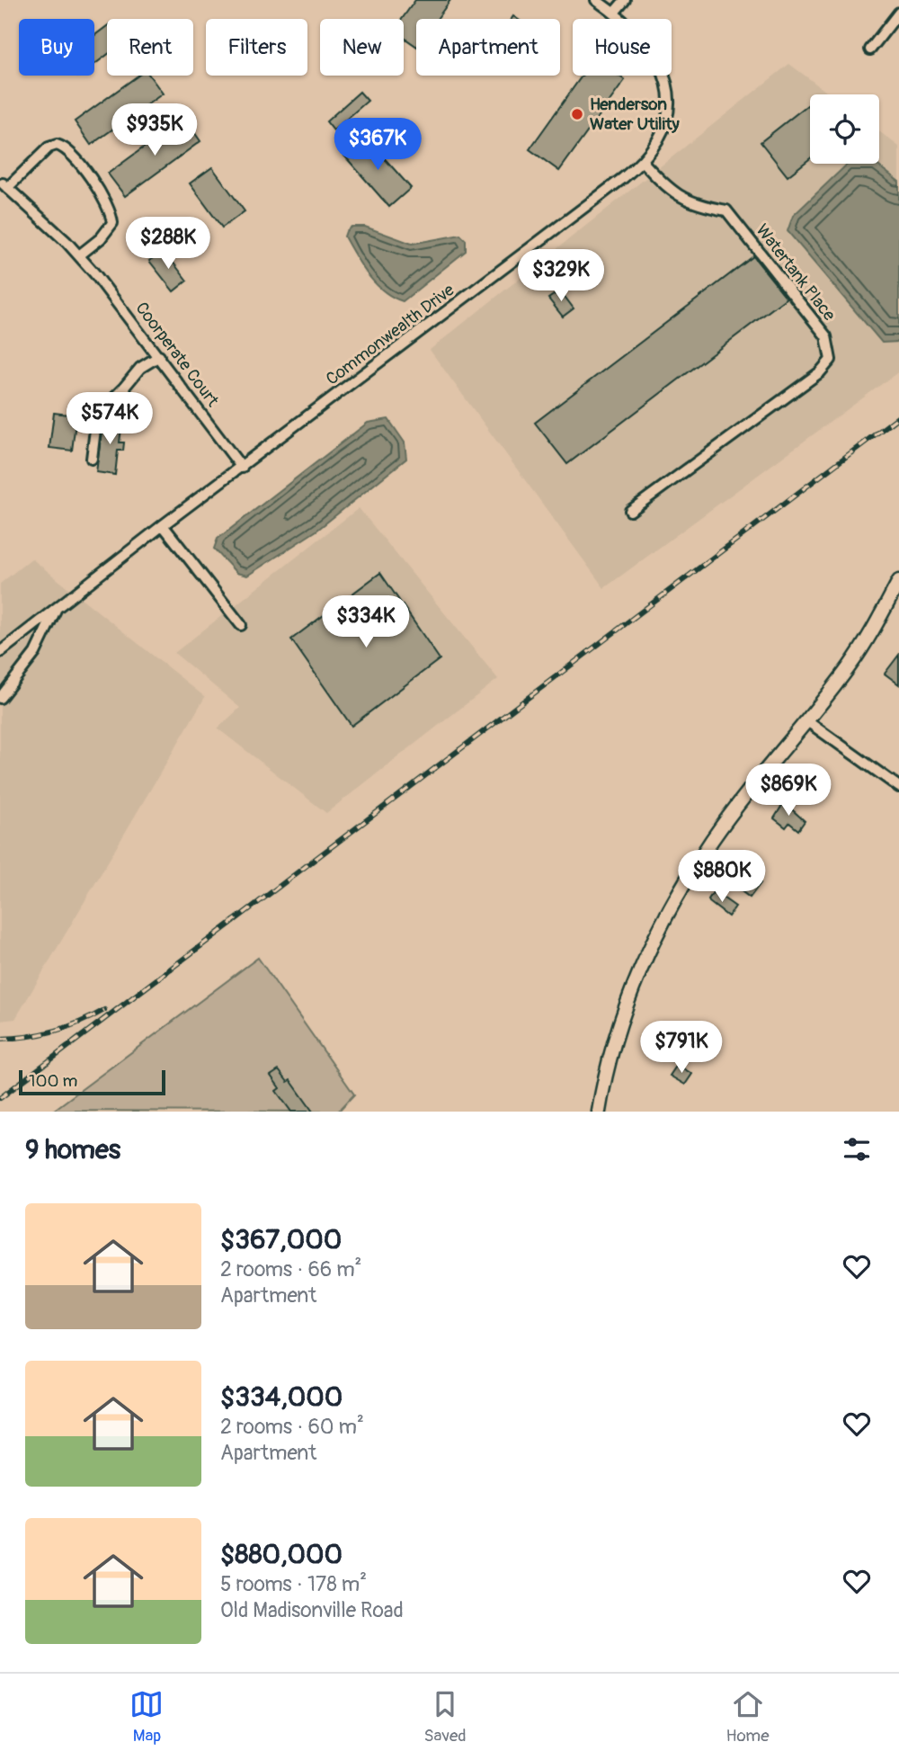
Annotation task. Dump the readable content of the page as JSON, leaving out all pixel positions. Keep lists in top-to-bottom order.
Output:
{
  "streets": {
    "street": ["Watertank Place", "Commonwealth Drive", "Coorperate Court"]
  },
  "crossings": [
    ["Watertank Place", "Commonwealth Drive"],
    ["Commonwealth Drive", "Coorperate Court"]
  ],
  "places": ["Henderson Water Utility"],
  "scale_bar": "100 m",
  "page": {
    "chip": [
      "Buy",
      "Rent",
      "Filters",
      "New",
      "Apartment",
      "House"
    ],
    "price": [
      "$935K",
      "$367K",
      "$288K",
      "$329K",
      "$574K",
      "$334K",
      "$869K",
      "$880K",
      "$791K"
    ],
    "scale": "100 m",
    "heading": "9 homes",
    "list": [
      {
        "name": "$367,000",
        "note": "2 rooms · 66 m² · Apartment"
      },
      {
        "name": "$334,000",
        "note": "2 rooms · 60 m² · Apartment"
      },
      {
        "name": "$880,000",
        "note": "5 rooms · 178 m² · Old Madisonville Road"
      }
    ],
    "tabs": ["Map", "Saved", "Home"]
  }
}
